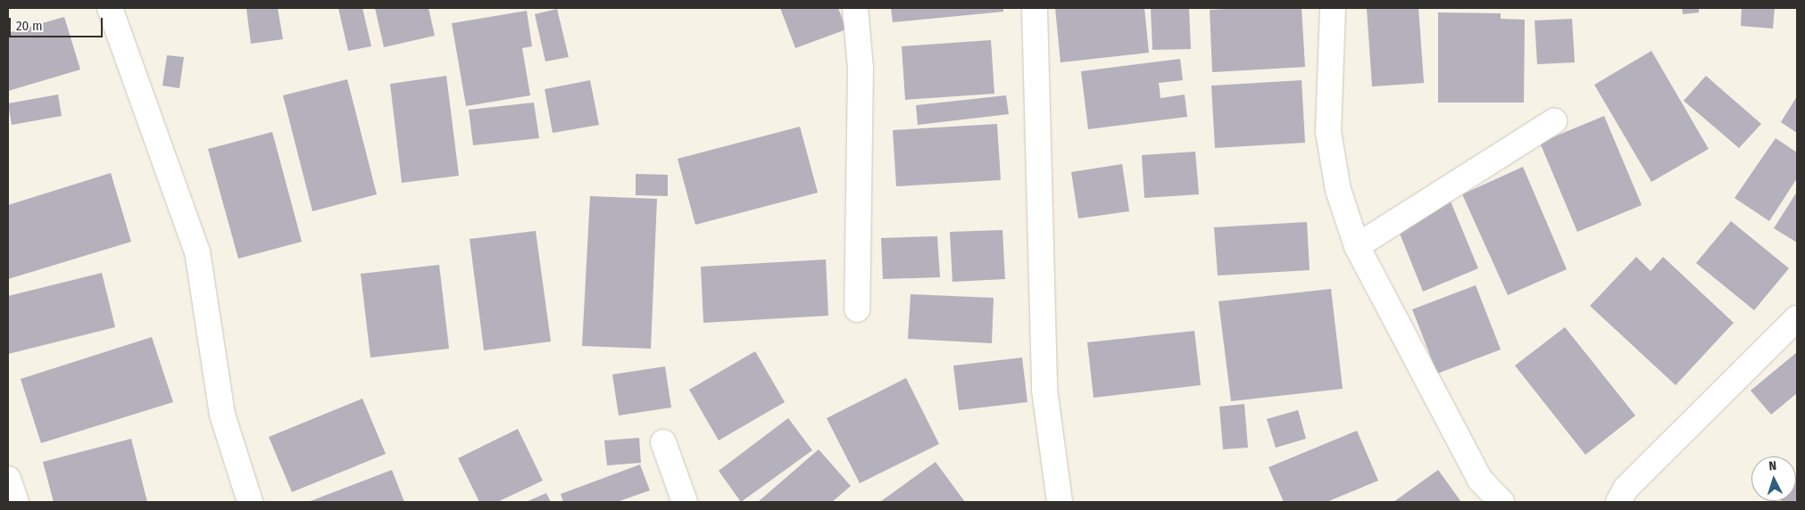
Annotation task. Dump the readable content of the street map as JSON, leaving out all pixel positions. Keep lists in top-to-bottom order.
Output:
{
  "scale_bar": "20 m",
  "north": "top"
}
